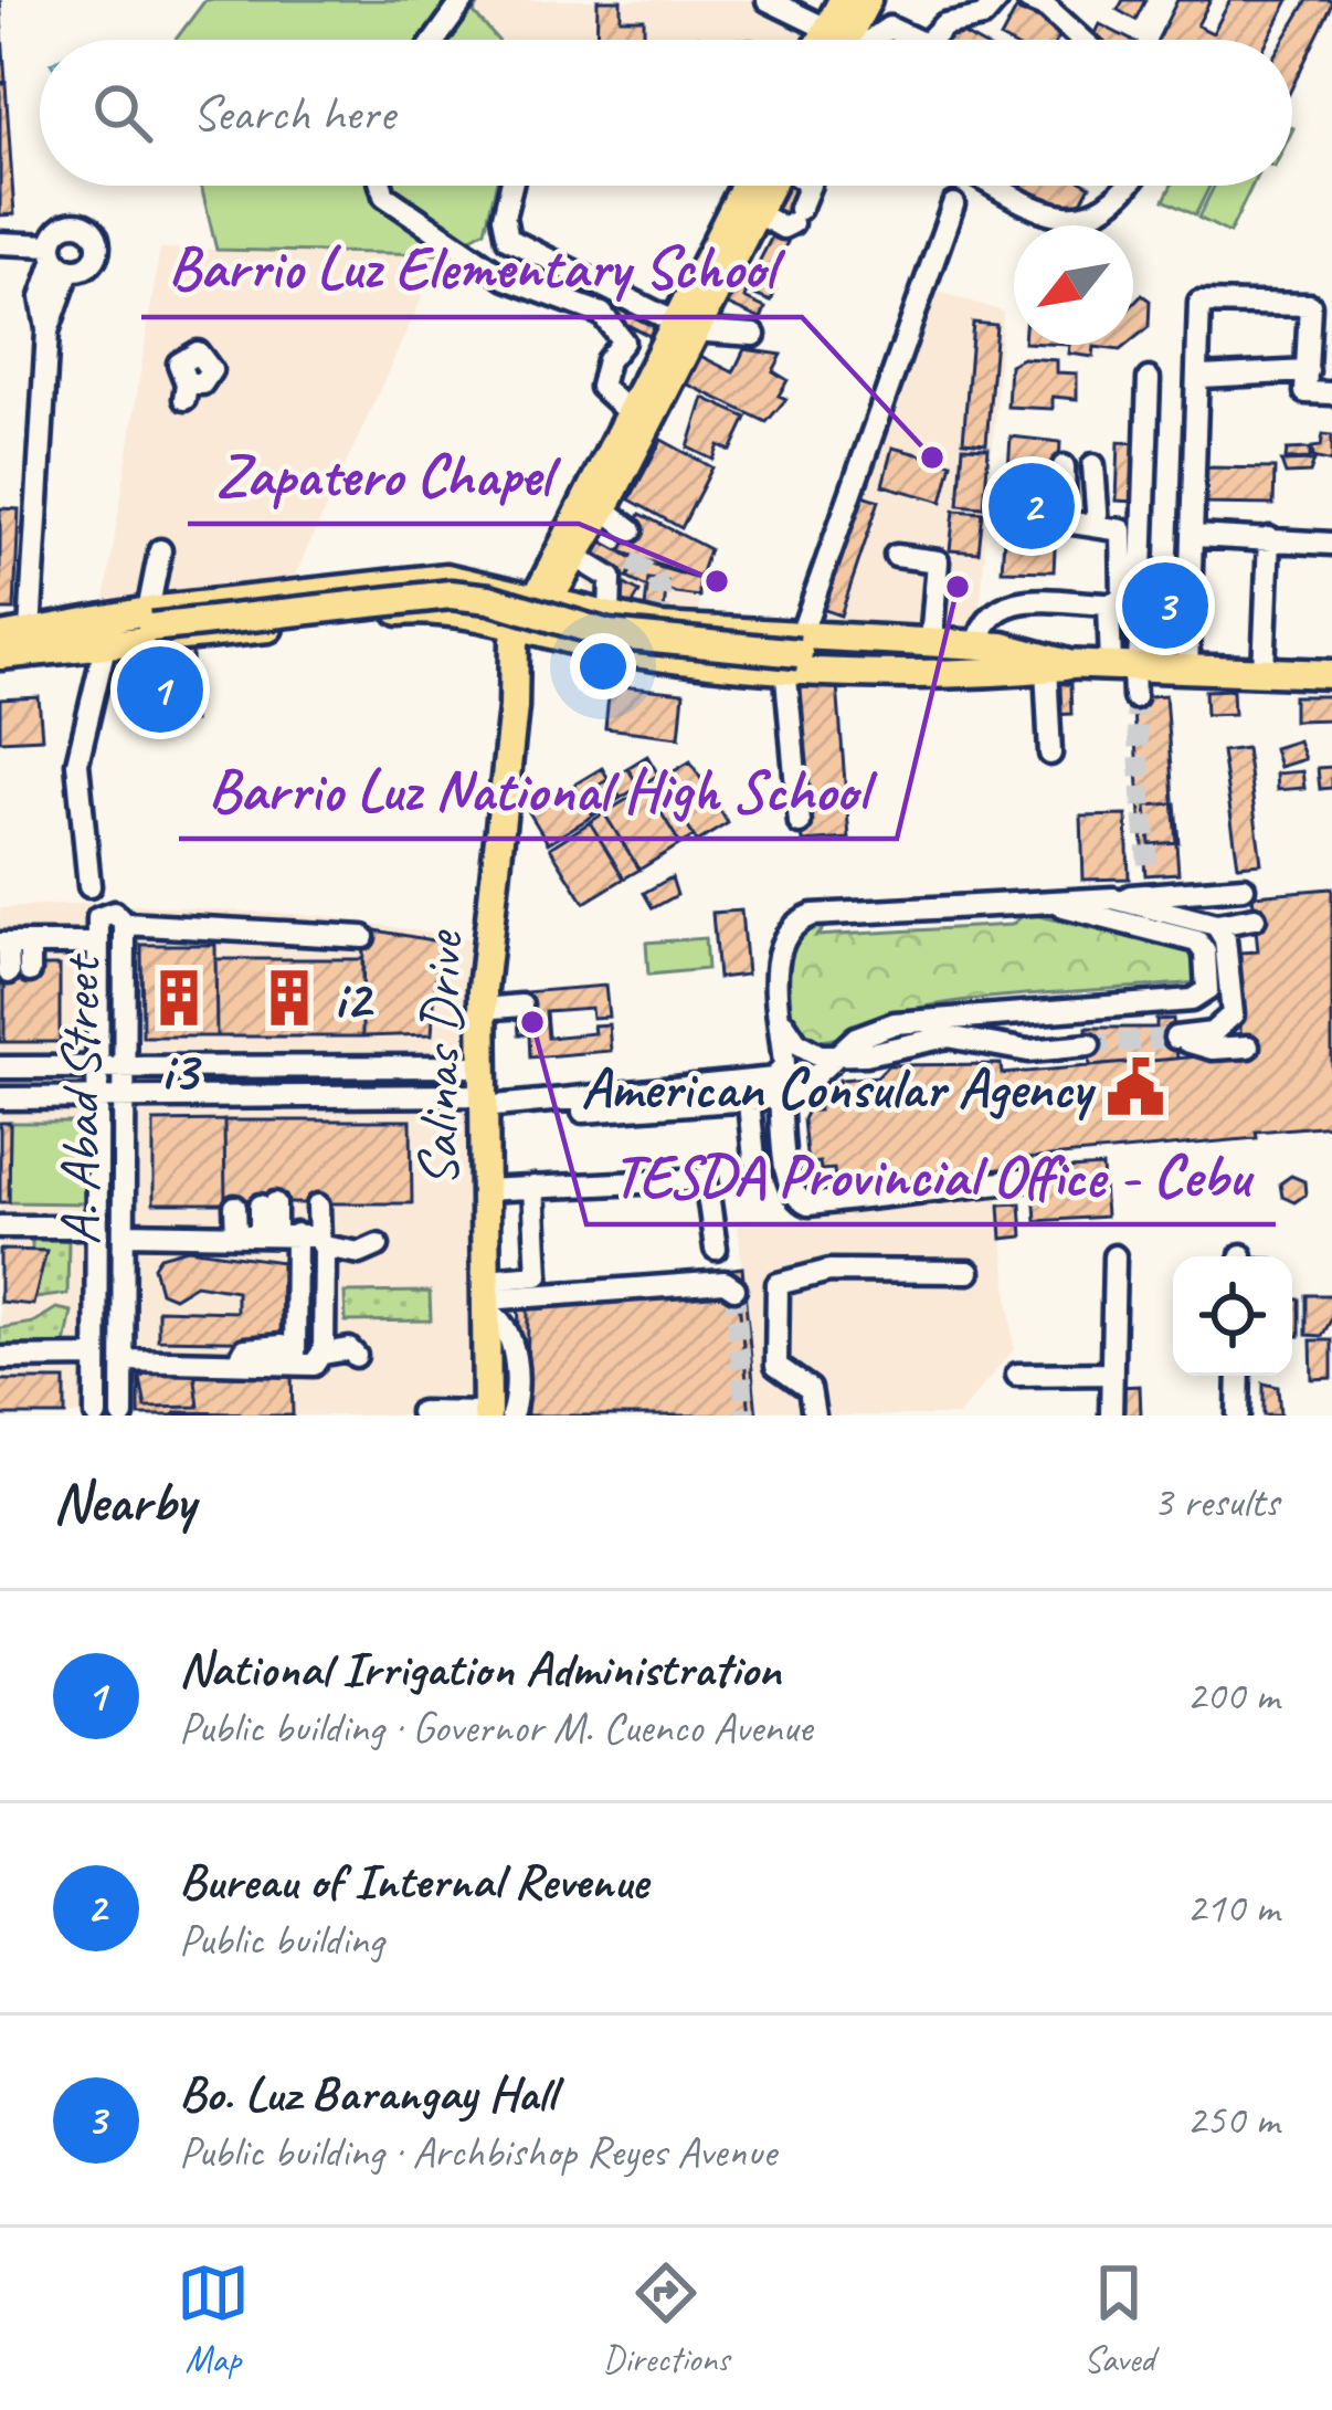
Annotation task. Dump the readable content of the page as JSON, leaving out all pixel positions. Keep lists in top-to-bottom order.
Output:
{
  "streets": {
    "main road": ["Salinas Drive"],
    "street": ["A. Abad Street"]
  },
  "places": {
    "other": [
      "Barrio Luz Elementary School",
      "Zapatero Chapel",
      "Barrio Luz National High School",
      "TESDA Provincial Office - Cebu"
    ],
    "building": ["i3", "i2"],
    "public building": ["American Consular Agency"]
  },
  "north": "bottom left",
  "page": {
    "search": "Search here",
    "pins": ["2", "3", "1"],
    "heading": ["Nearby", "3 results"],
    "list": [
      {
        "mark": "1",
        "name": "National Irrigation Administration",
        "note": "Public building · Governor M. Cuenco Avenue",
        "value": "200 m"
      },
      {
        "mark": "2",
        "name": "Bureau of Internal Revenue",
        "note": "Public building",
        "value": "210 m"
      },
      {
        "mark": "3",
        "name": "Bo. Luz Barangay Hall",
        "note": "Public building · Archbishop Reyes Avenue",
        "value": "250 m"
      }
    ],
    "nav": ["Map", "Directions", "Saved"]
  }
}
